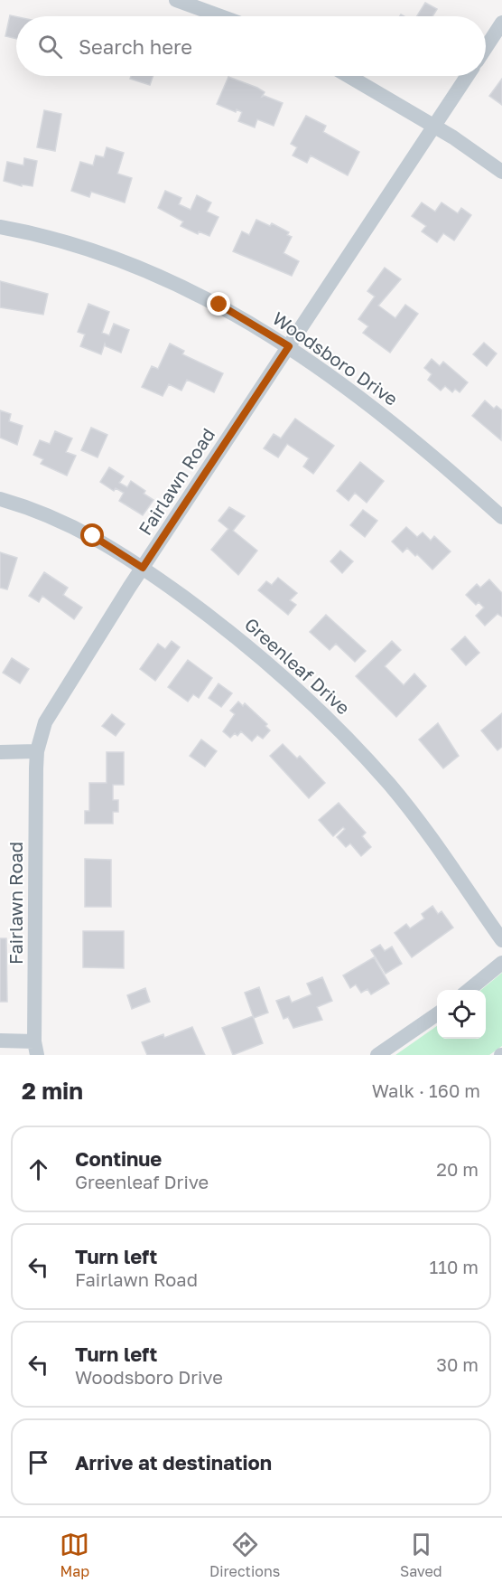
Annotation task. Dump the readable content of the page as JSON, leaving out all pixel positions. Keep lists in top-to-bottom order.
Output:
{
  "streets": {
    "street": ["Woodsboro Drive", "Fairlawn Road", "Greenleaf Drive"]
  },
  "crossings": [
    ["Woodsboro Drive", "Fairlawn Road"],
    ["Fairlawn Road", "Greenleaf Drive"]
  ],
  "page": {
    "search": "Search here",
    "heading": ["2 min", "Walk · 160 m"],
    "list": [
      ["Continue", "Greenleaf Drive", "20 m"],
      ["Turn left", "Fairlawn Road", "110 m"],
      ["Turn left", "Woodsboro Drive", "30 m"],
      "Arrive at destination"
    ],
    "nav": ["Map", "Directions", "Saved"]
  }
}
